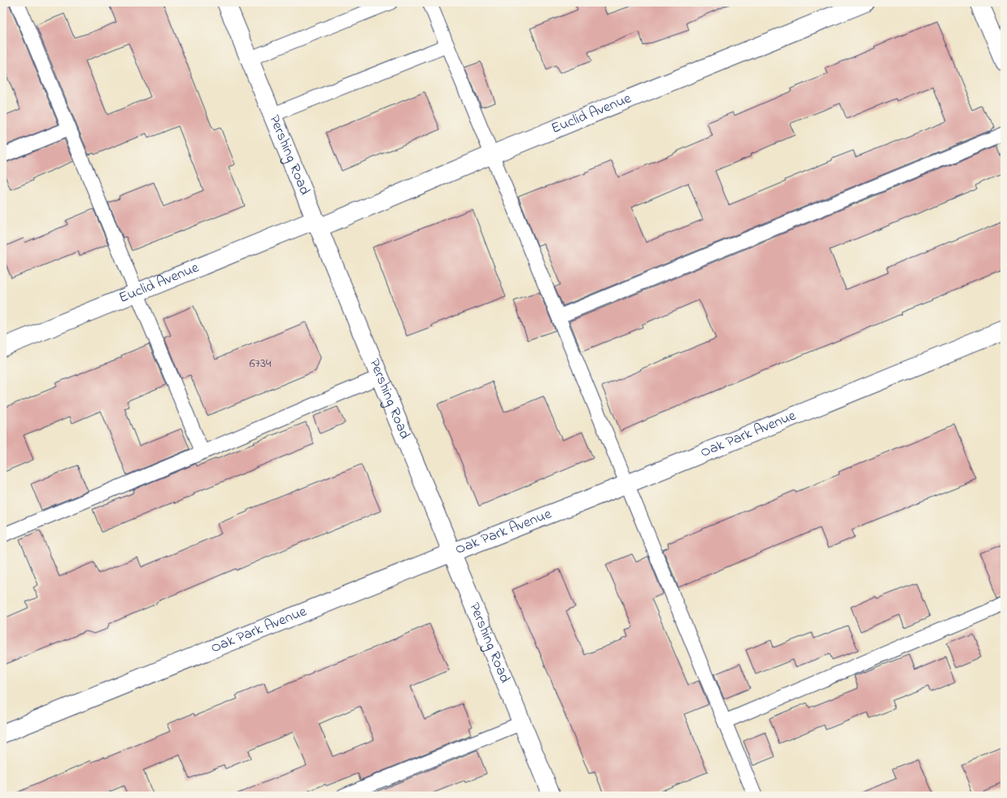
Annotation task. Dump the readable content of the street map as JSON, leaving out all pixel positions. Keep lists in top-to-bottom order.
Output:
{
  "streets": {
    "street": ["Euclid Avenue", "Pershing Road", "Oak Park Avenue"]
  },
  "crossings": [
    ["Euclid Avenue", "Pershing Road"],
    ["Pershing Road", "Oak Park Avenue"]
  ],
  "house_numbers": ["6734"]
}
